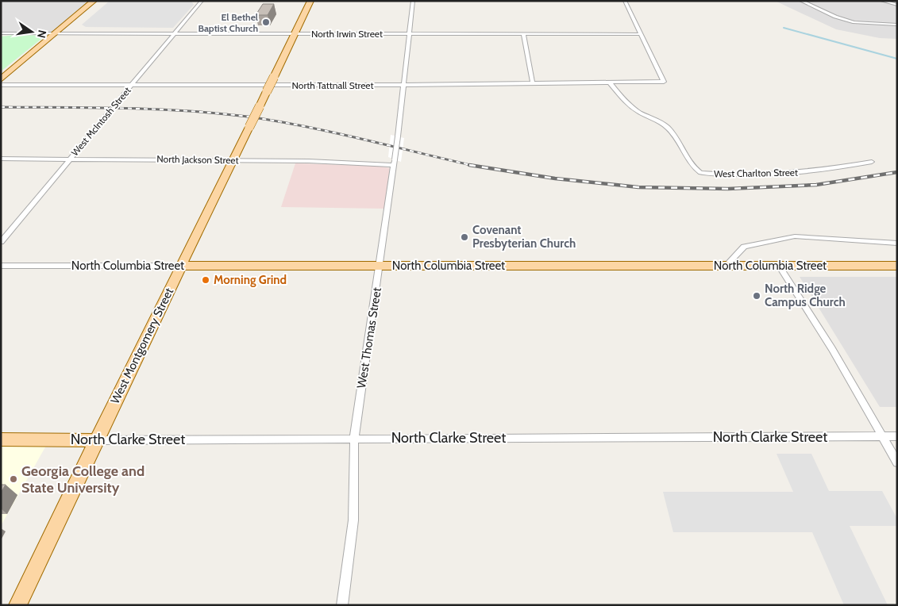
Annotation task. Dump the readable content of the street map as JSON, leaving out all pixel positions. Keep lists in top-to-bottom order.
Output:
{
  "streets": {
    "main road": ["North Columbia Street", "West Montgomery Street", "North Clarke Street"],
    "street": [
      "North Irwin Street",
      "North Tattnall Street",
      "West McIntosh Street",
      "North Jackson Street",
      "West Charlton Street",
      "West Thomas Street"
    ]
  },
  "crossings": [
    ["North Irwin Street", "North Tattnall Street"],
    ["North Irwin Street", "West McIntosh Street"],
    ["North Irwin Street", "West Thomas Street"],
    ["North Irwin Street", "West Montgomery Street"],
    ["North Tattnall Street", "West McIntosh Street"],
    ["North Tattnall Street", "West Charlton Street"],
    ["North Tattnall Street", "West Thomas Street"],
    ["West McIntosh Street", "North Jackson Street"],
    ["North Jackson Street", "West Thomas Street"],
    ["North Jackson Street", "West Montgomery Street"],
    ["North Columbia Street", "West Thomas Street"],
    ["North Columbia Street", "West Montgomery Street"],
    ["West Thomas Street", "North Clarke Street"],
    ["West Montgomery Street", "North Clarke Street"]
  ],
  "places": [
    "El Bethel Baptist Church",
    "Covenant Presbyterian Church",
    "Morning Grind",
    "North Ridge Campus Church",
    "Georgia College and State University"
  ],
  "north": "right"
}
